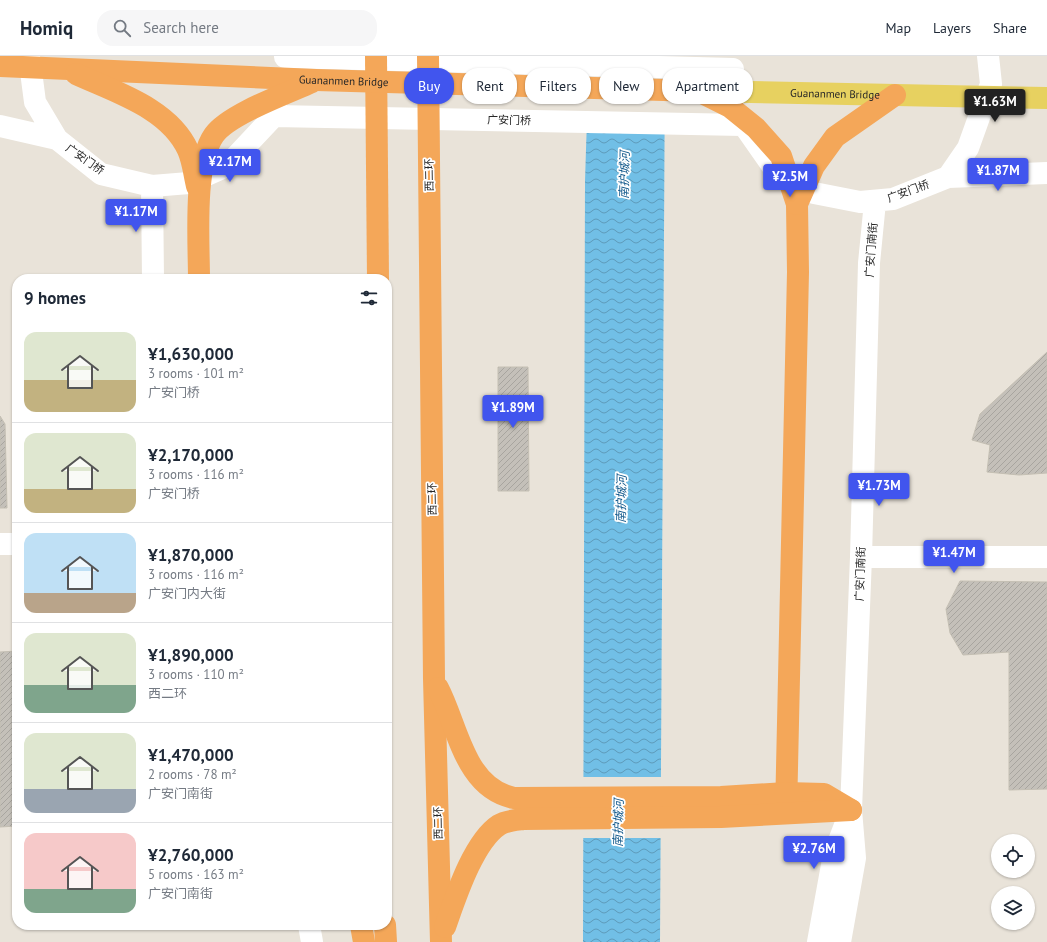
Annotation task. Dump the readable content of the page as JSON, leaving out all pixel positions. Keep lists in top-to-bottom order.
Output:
{
  "streets": {
    "highway": ["Guananmen Bridge", "西二环"],
    "street": ["广安门桥", "广安门南街"]
  },
  "crossings": [
    ["广安门桥", "广安门南街"]
  ],
  "water": ["南护城河"],
  "page": {
    "header": "Homiq",
    "search": "Search here",
    "nav": ["Map", "Layers", "Share"],
    "chip": [
      "Buy",
      "Rent",
      "Filters",
      "New",
      "Apartment"
    ],
    "price": [
      "¥1.63M",
      "¥2.17M",
      "¥1.87M",
      "¥2.5M",
      "¥1.17M",
      "¥1.89M",
      "¥1.73M",
      "¥1.47M",
      "¥2.76M"
    ],
    "heading": "9 homes",
    "list": [
      {
        "name": "¥1,630,000",
        "note": "3 rooms · 101 m² · 广安门桥"
      },
      {
        "name": "¥2,170,000",
        "note": "3 rooms · 116 m² · 广安门桥"
      },
      {
        "name": "¥1,870,000",
        "note": "3 rooms · 116 m² · 广安门内大街"
      },
      {
        "name": "¥1,890,000",
        "note": "3 rooms · 110 m² · 西二环"
      },
      {
        "name": "¥1,470,000",
        "note": "2 rooms · 78 m² · 广安门南街"
      },
      {
        "name": "¥2,760,000",
        "note": "5 rooms · 163 m² · 广安门南街"
      }
    ]
  }
}
